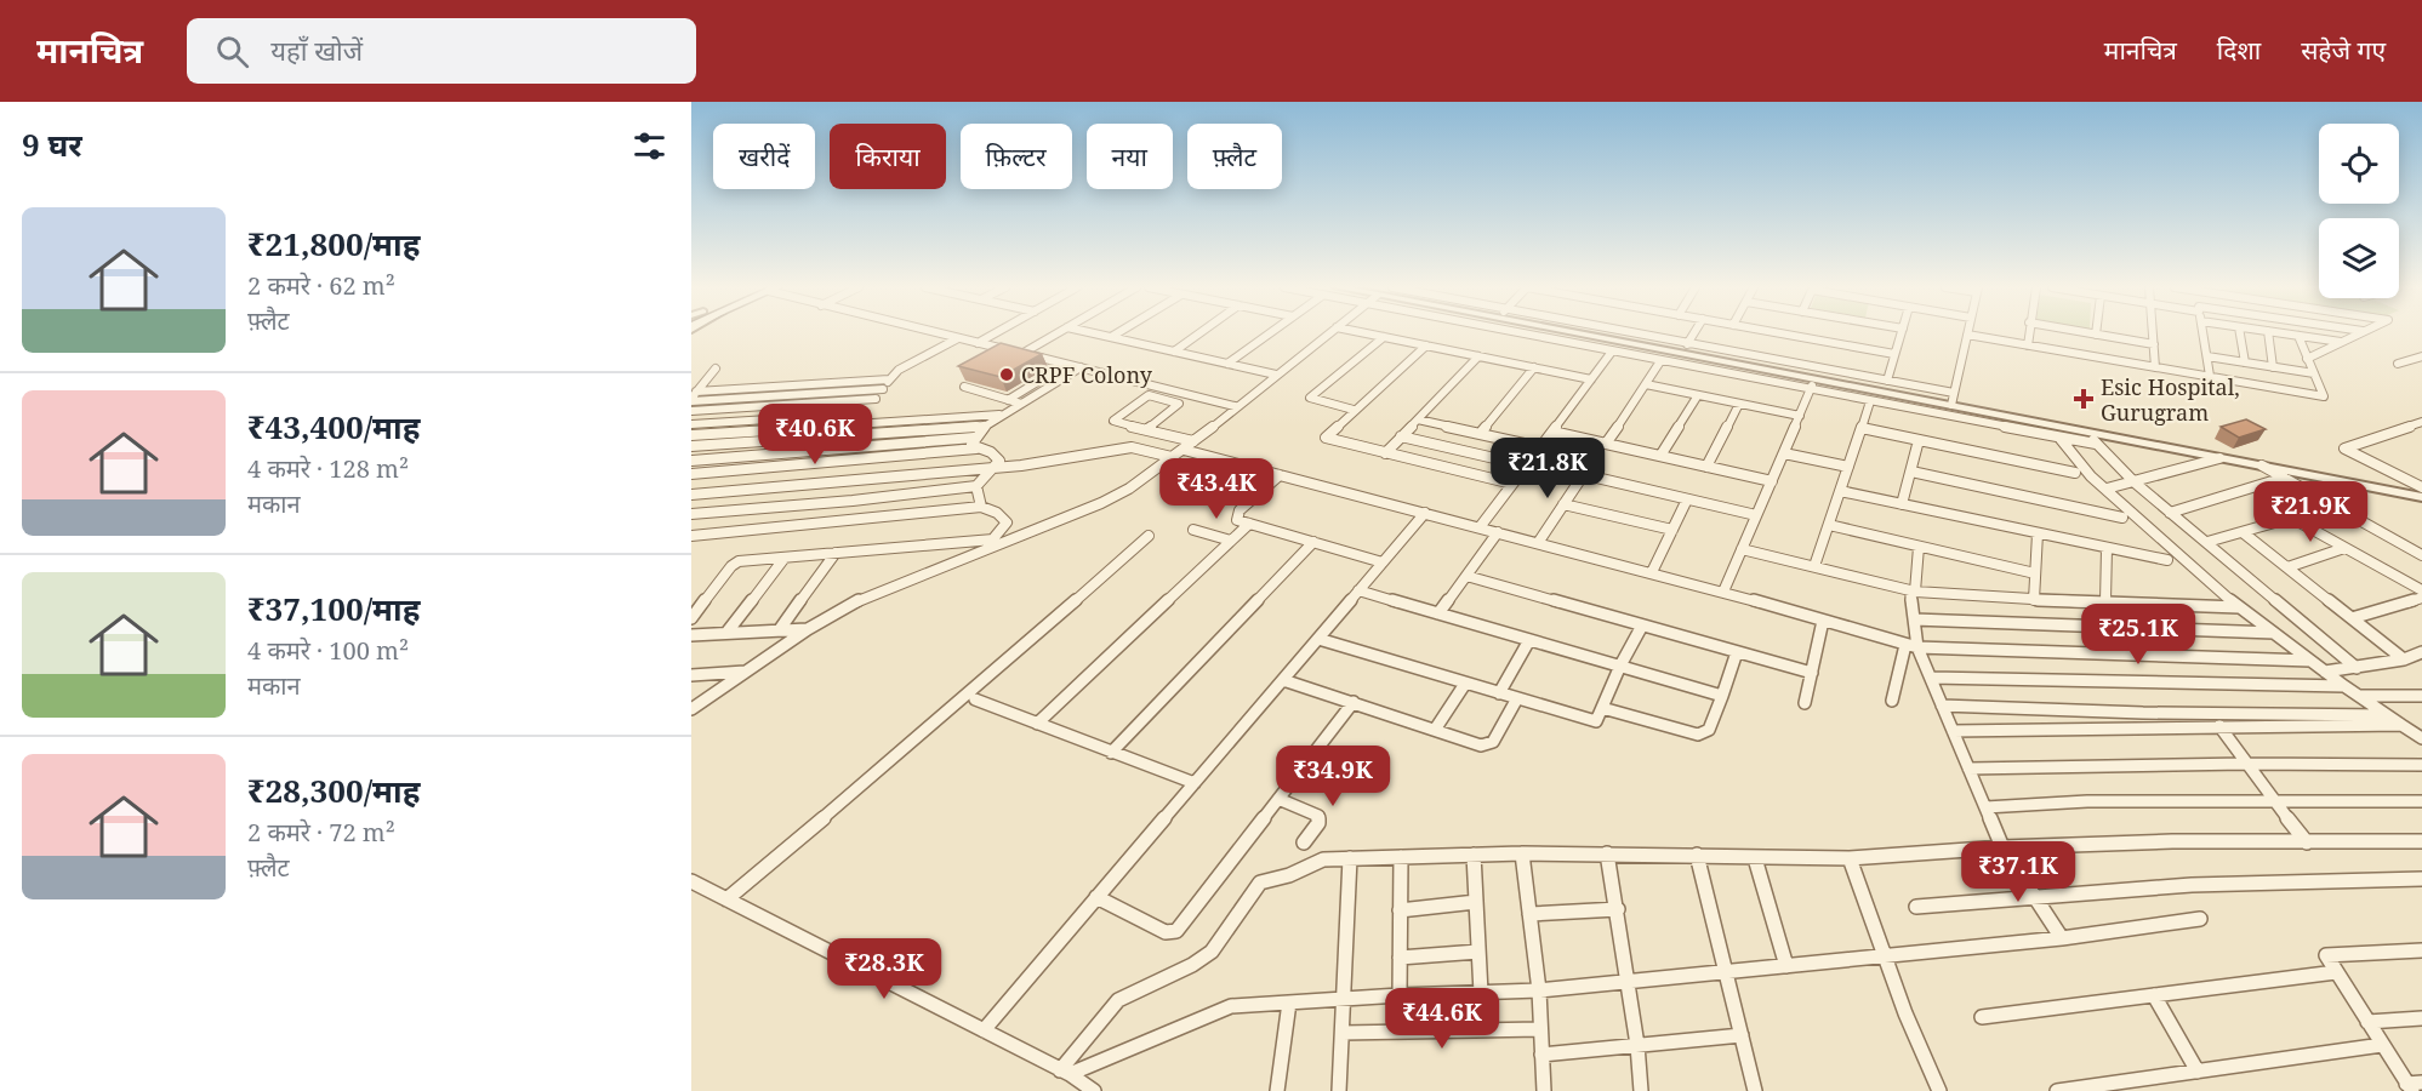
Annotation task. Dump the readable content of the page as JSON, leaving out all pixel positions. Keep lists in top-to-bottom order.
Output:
{
  "places": {
    "other": ["CRPF Colony"],
    "health": ["Esic Hospital, Gurugram"]
  },
  "page": {
    "header": "मानचित्र",
    "search": "यहाँ खोजें",
    "nav": ["मानचित्र", "दिशा", "सहेजे गए"],
    "heading": "9 घर",
    "chip": [
      "खरीदें",
      "किराया",
      "फ़िल्टर",
      "नया",
      "फ़्लैट"
    ],
    "list": [
      {
        "name": "₹21,800/माह",
        "note": "2 कमरे · 62 m² · फ़्लैट"
      },
      {
        "name": "₹43,400/माह",
        "note": "4 कमरे · 128 m² · मकान"
      },
      {
        "name": "₹37,100/माह",
        "note": "4 कमरे · 100 m² · मकान"
      },
      {
        "name": "₹28,300/माह",
        "note": "2 कमरे · 72 m² · फ़्लैट"
      }
    ],
    "price": [
      "₹40.6K",
      "₹21.8K",
      "₹43.4K",
      "₹21.9K",
      "₹25.1K",
      "₹34.9K",
      "₹37.1K",
      "₹28.3K",
      "₹44.6K"
    ]
  }
}
